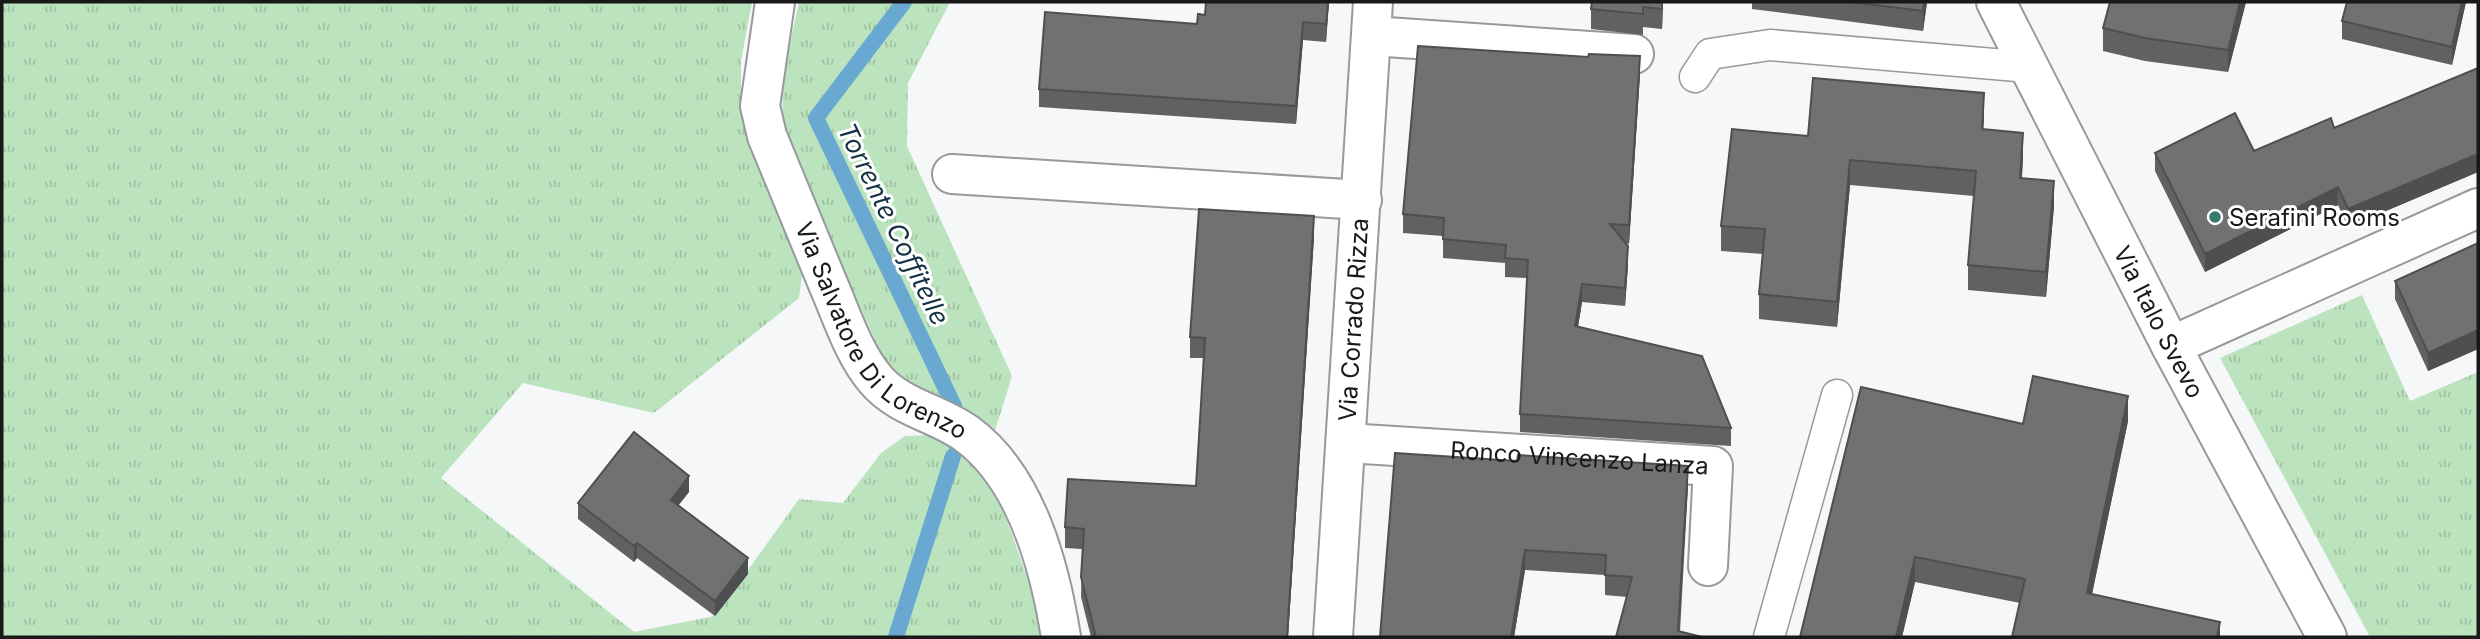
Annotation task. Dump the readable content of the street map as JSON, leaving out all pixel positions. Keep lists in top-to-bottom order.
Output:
{
  "streets": {
    "street": [
      "Via Corrado Rizza",
      "Via Italo Svevo",
      "Via Salvatore Di Lorenzo",
      "Ronco Vincenzo Lanza"
    ]
  },
  "crossings": [
    ["Via Corrado Rizza", "Ronco Vincenzo Lanza"]
  ],
  "water": ["Torrente Coffitelle"],
  "places": ["Serafini Rooms"]
}
